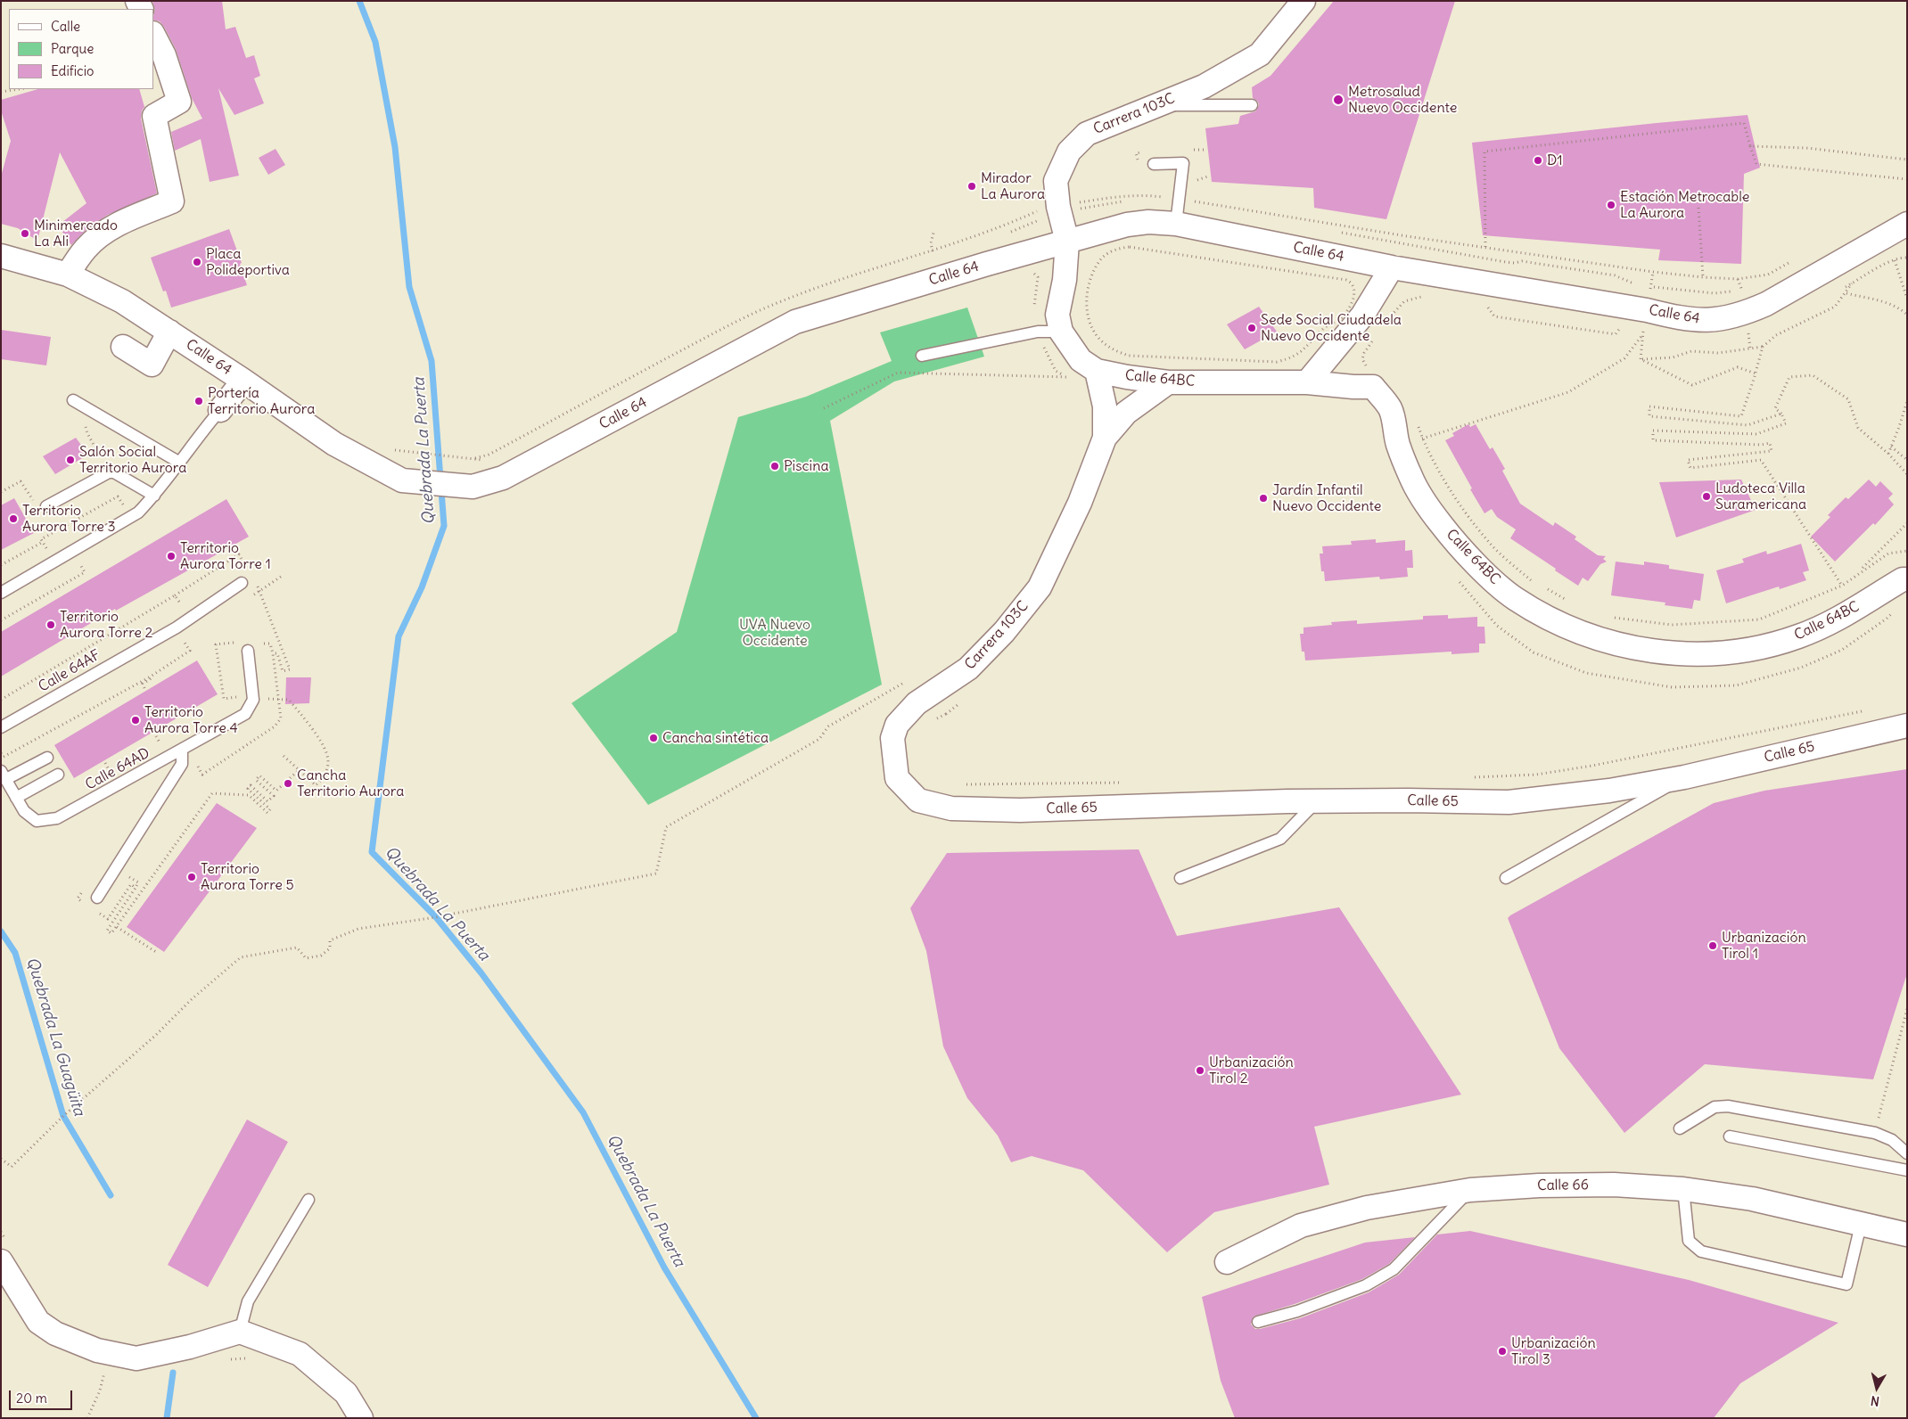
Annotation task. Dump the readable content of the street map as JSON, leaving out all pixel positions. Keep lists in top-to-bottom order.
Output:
{
  "streets": {
    "street": [
      "Carrera 103C",
      "Calle 64",
      "Calle 64BC",
      "Calle 65",
      "Calle 66"
    ],
    "lane": ["Calle 64AF", "Calle 64AD"]
  },
  "crossings": [
    ["Carrera 103C", "Calle 64"],
    ["Carrera 103C", "Calle 64BC"],
    ["Carrera 103C", "Calle 65"]
  ],
  "water": ["Quebrada La Puerta", "Quebrada La Guagüita"],
  "parks": ["UVA Nuevo Occidente"],
  "places": [
    "Metrosalud Nuevo Occidente",
    "D1",
    "Mirador La Aurora",
    "Estación Metrocable La Aurora",
    "Minimercado La Ali",
    "Placa Polideportiva",
    "Sede Social Ciudadela Nuevo Occidente",
    "Portería Territorio Aurora",
    "Salón Social Territorio Aurora",
    "Piscina",
    "Ludoteca Villa Suramericana",
    "Jardín Infantil Nuevo Occidente",
    "Territorio Aurora Torre 3",
    "Territorio Aurora Torre 1",
    "Territorio Aurora Torre 2",
    "Territorio Aurora Torre 4",
    "Cancha sintética",
    "Cancha Territorio Aurora",
    "Territorio Aurora Torre 5",
    "Urbanización Tirol 1",
    "Urbanización Tirol 2",
    "Urbanización Tirol 3"
  ],
  "legend": ["Calle", "Parque", "Edificio"],
  "scale_bar": "20 m",
  "north": "bottom"
}
